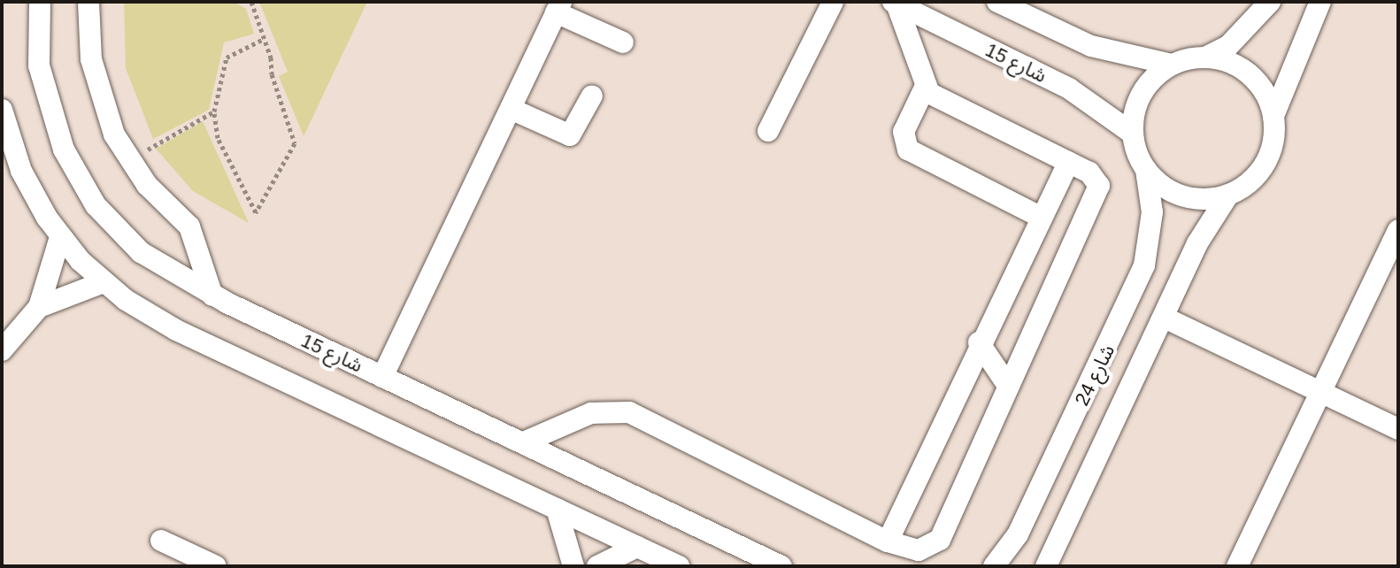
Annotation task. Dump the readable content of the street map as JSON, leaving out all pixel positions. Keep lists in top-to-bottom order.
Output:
{
  "streets": {
    "street": ["شارع 15", "شارع 24"]
  },
  "crossings": [
    ["شارع 15", "شارع 24"]
  ]
}
